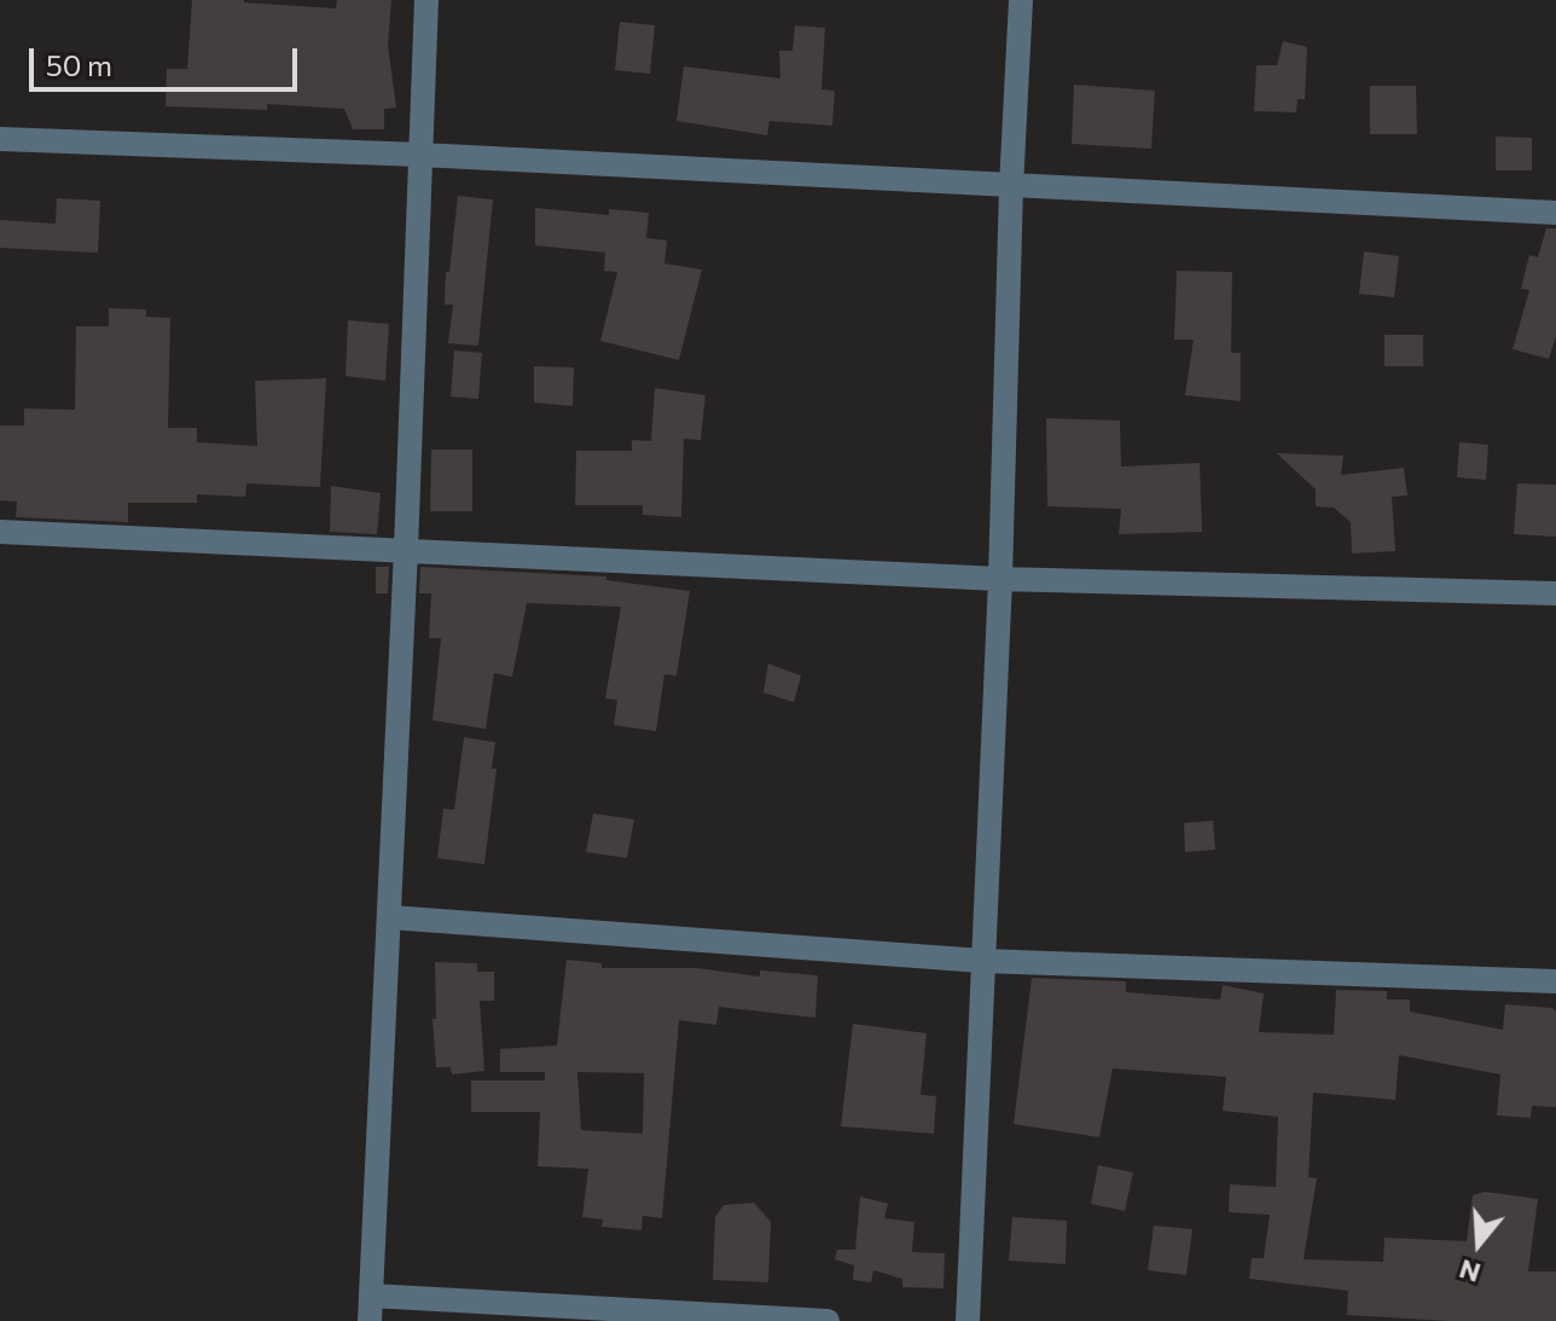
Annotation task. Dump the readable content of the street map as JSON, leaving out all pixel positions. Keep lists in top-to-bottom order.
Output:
{
  "scale_bar": "50 m",
  "north": "bottom"
}
